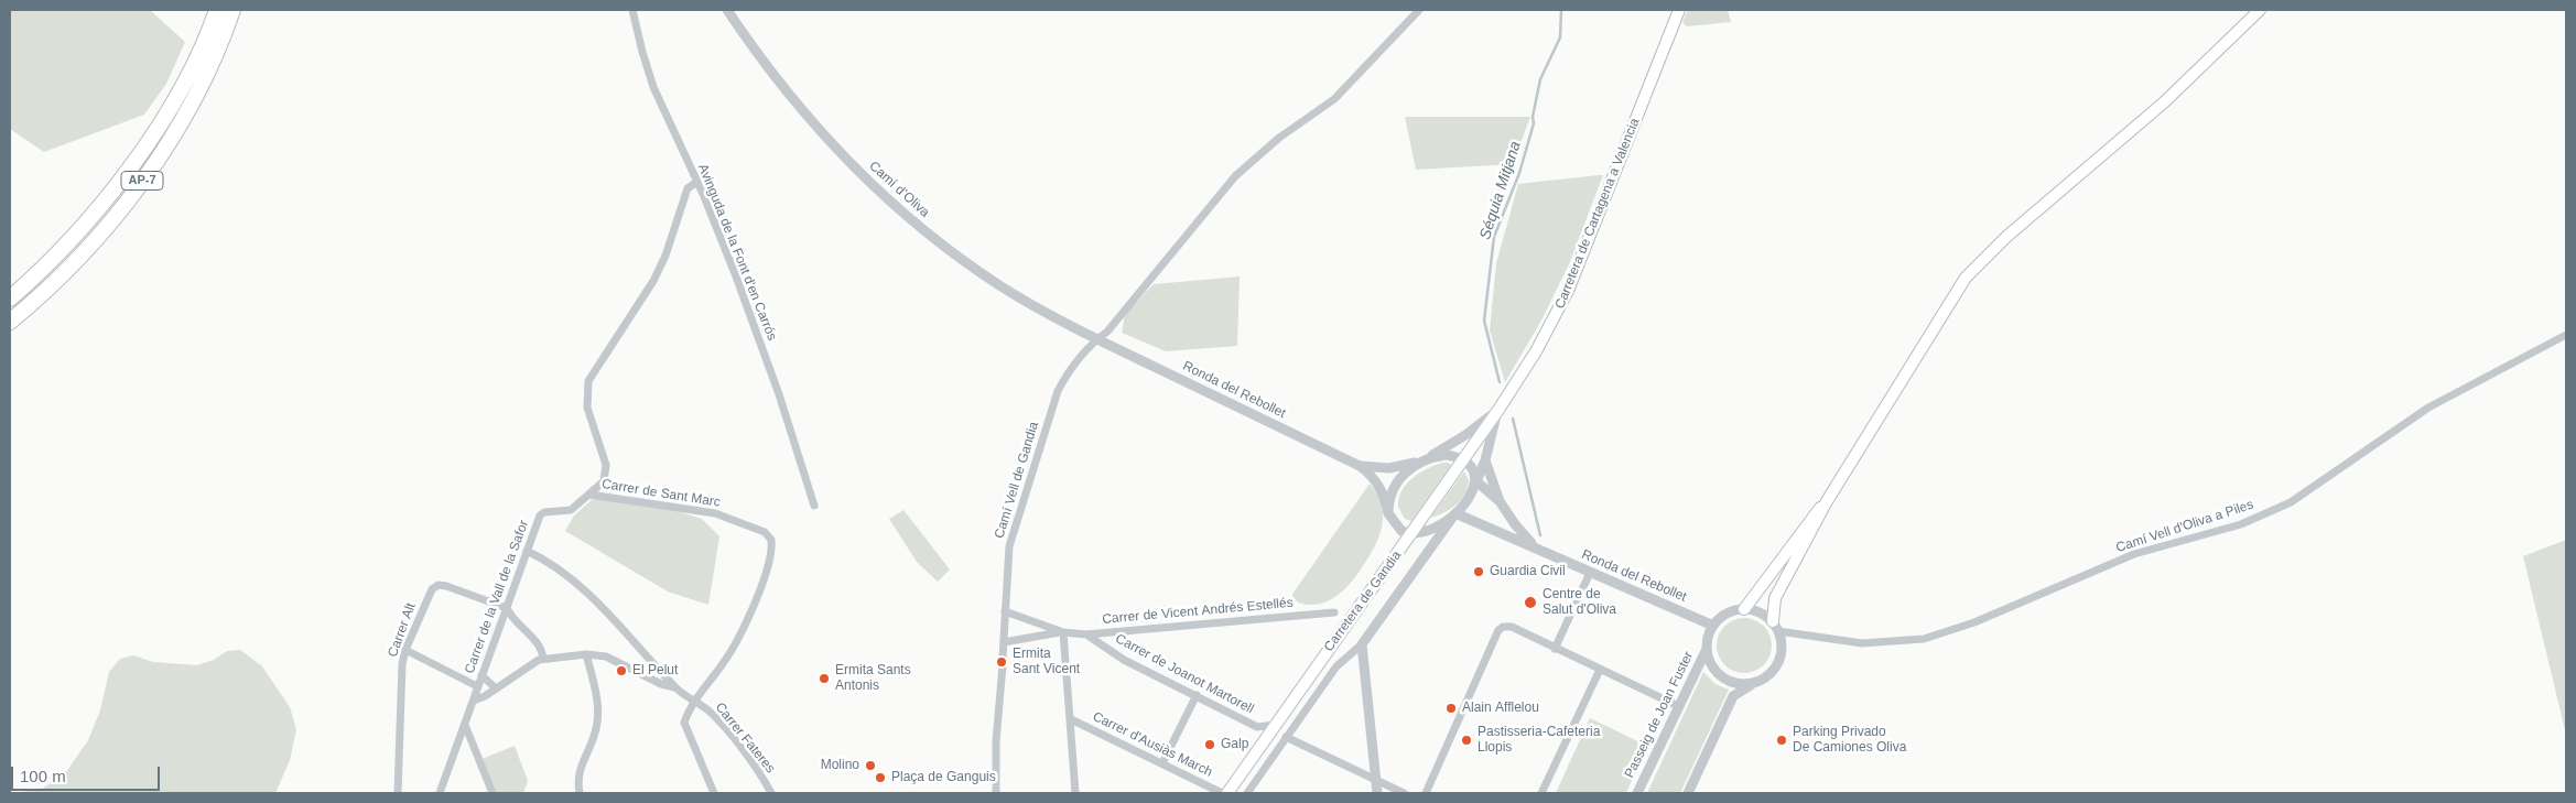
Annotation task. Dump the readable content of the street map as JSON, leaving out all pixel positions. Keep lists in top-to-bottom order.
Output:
{
  "streets": {
    "highway": ["AP-7"],
    "main road": ["Carretera de Cartagena a Valencia", "Carretera de Gandia"],
    "street": [
      "Camí d’Oliva",
      "Avinguda de la Font d'en Carrós",
      "Ronda del Rebollet",
      "Camí Vell de Gandia",
      "Carrer de Sant Marc",
      "Camí Vell d'Oliva a Piles",
      "Carrer de la Vall de la Safor",
      "Carrer de Vicent Andrés Estellés",
      "Carrer Alt",
      "Carrer de Joanot Martorell",
      "Passeig de Joan Fuster",
      "Carrer Fateres",
      "Carrer d'Ausiàs March"
    ]
  },
  "crossings": [
    ["Camí d’Oliva", "Ronda del Rebollet"],
    ["Camí d’Oliva", "Camí Vell de Gandia"],
    ["Carretera de Cartagena a Valencia", "Carretera de Gandia"],
    ["Avinguda de la Font d'en Carrós", "Carrer de la Vall de la Safor"],
    ["Ronda del Rebollet", "Camí Vell de Gandia"],
    ["Ronda del Rebollet", "Camí Vell d'Oliva a Piles"],
    ["Ronda del Rebollet", "Carretera de Gandia"],
    ["Ronda del Rebollet", "Passeig de Joan Fuster"],
    ["Camí Vell de Gandia", "Carrer de Vicent Andrés Estellés"],
    ["Carrer de Sant Marc", "Carrer de la Vall de la Safor"],
    ["Carrer de Sant Marc", "Carrer Fateres"],
    ["Camí Vell d'Oliva a Piles", "Passeig de Joan Fuster"],
    ["Carrer de la Vall de la Safor", "Carrer Alt"],
    ["Carretera de Gandia", "Carrer de Joanot Martorell"],
    ["Carrer de Vicent Andrés Estellés", "Carrer de Joanot Martorell"]
  ],
  "water": ["Séquia Mitjana"],
  "places": [
    "Guardia Civil",
    "Centre de Salut d'Oliva",
    "Ermita Sant Vicent",
    "El Pelut",
    "Ermita Sants Antonis",
    "Alain Afflelou",
    "Pastisseria-Cafeteria Llopis",
    "Parking Privado De Camiones Oliva",
    "Galp",
    "Molino",
    "Plaça de Ganguis"
  ],
  "scale_bar": "100 m"
}
